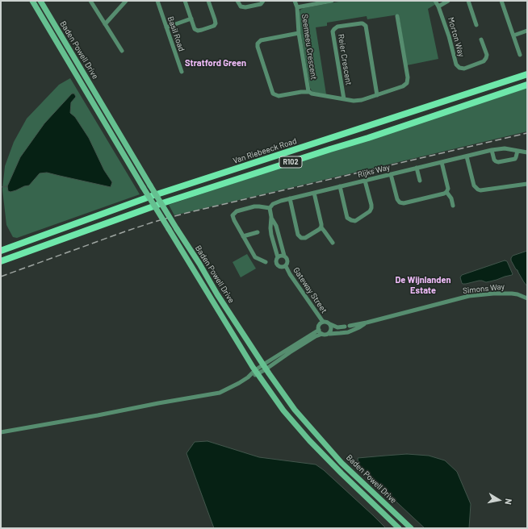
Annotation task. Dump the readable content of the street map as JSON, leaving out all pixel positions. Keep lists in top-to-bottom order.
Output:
{
  "streets": {
    "main road": ["Baden Powell Drive", "Van Riebeeck Road", "R102"],
    "street": [
      "Basil Road",
      "Morton Way",
      "Seemeeu Crescent",
      "Reier Crescent",
      "Rijks Way",
      "Simons Way",
      "Gateway Street"
    ]
  },
  "crossings": [
    ["Seemeeu Crescent", "Reier Crescent"],
    ["Simons Way", "Gateway Street"]
  ],
  "districts": ["Stratford Green", "De Wijnlanden Estate"],
  "north": "right"
}
